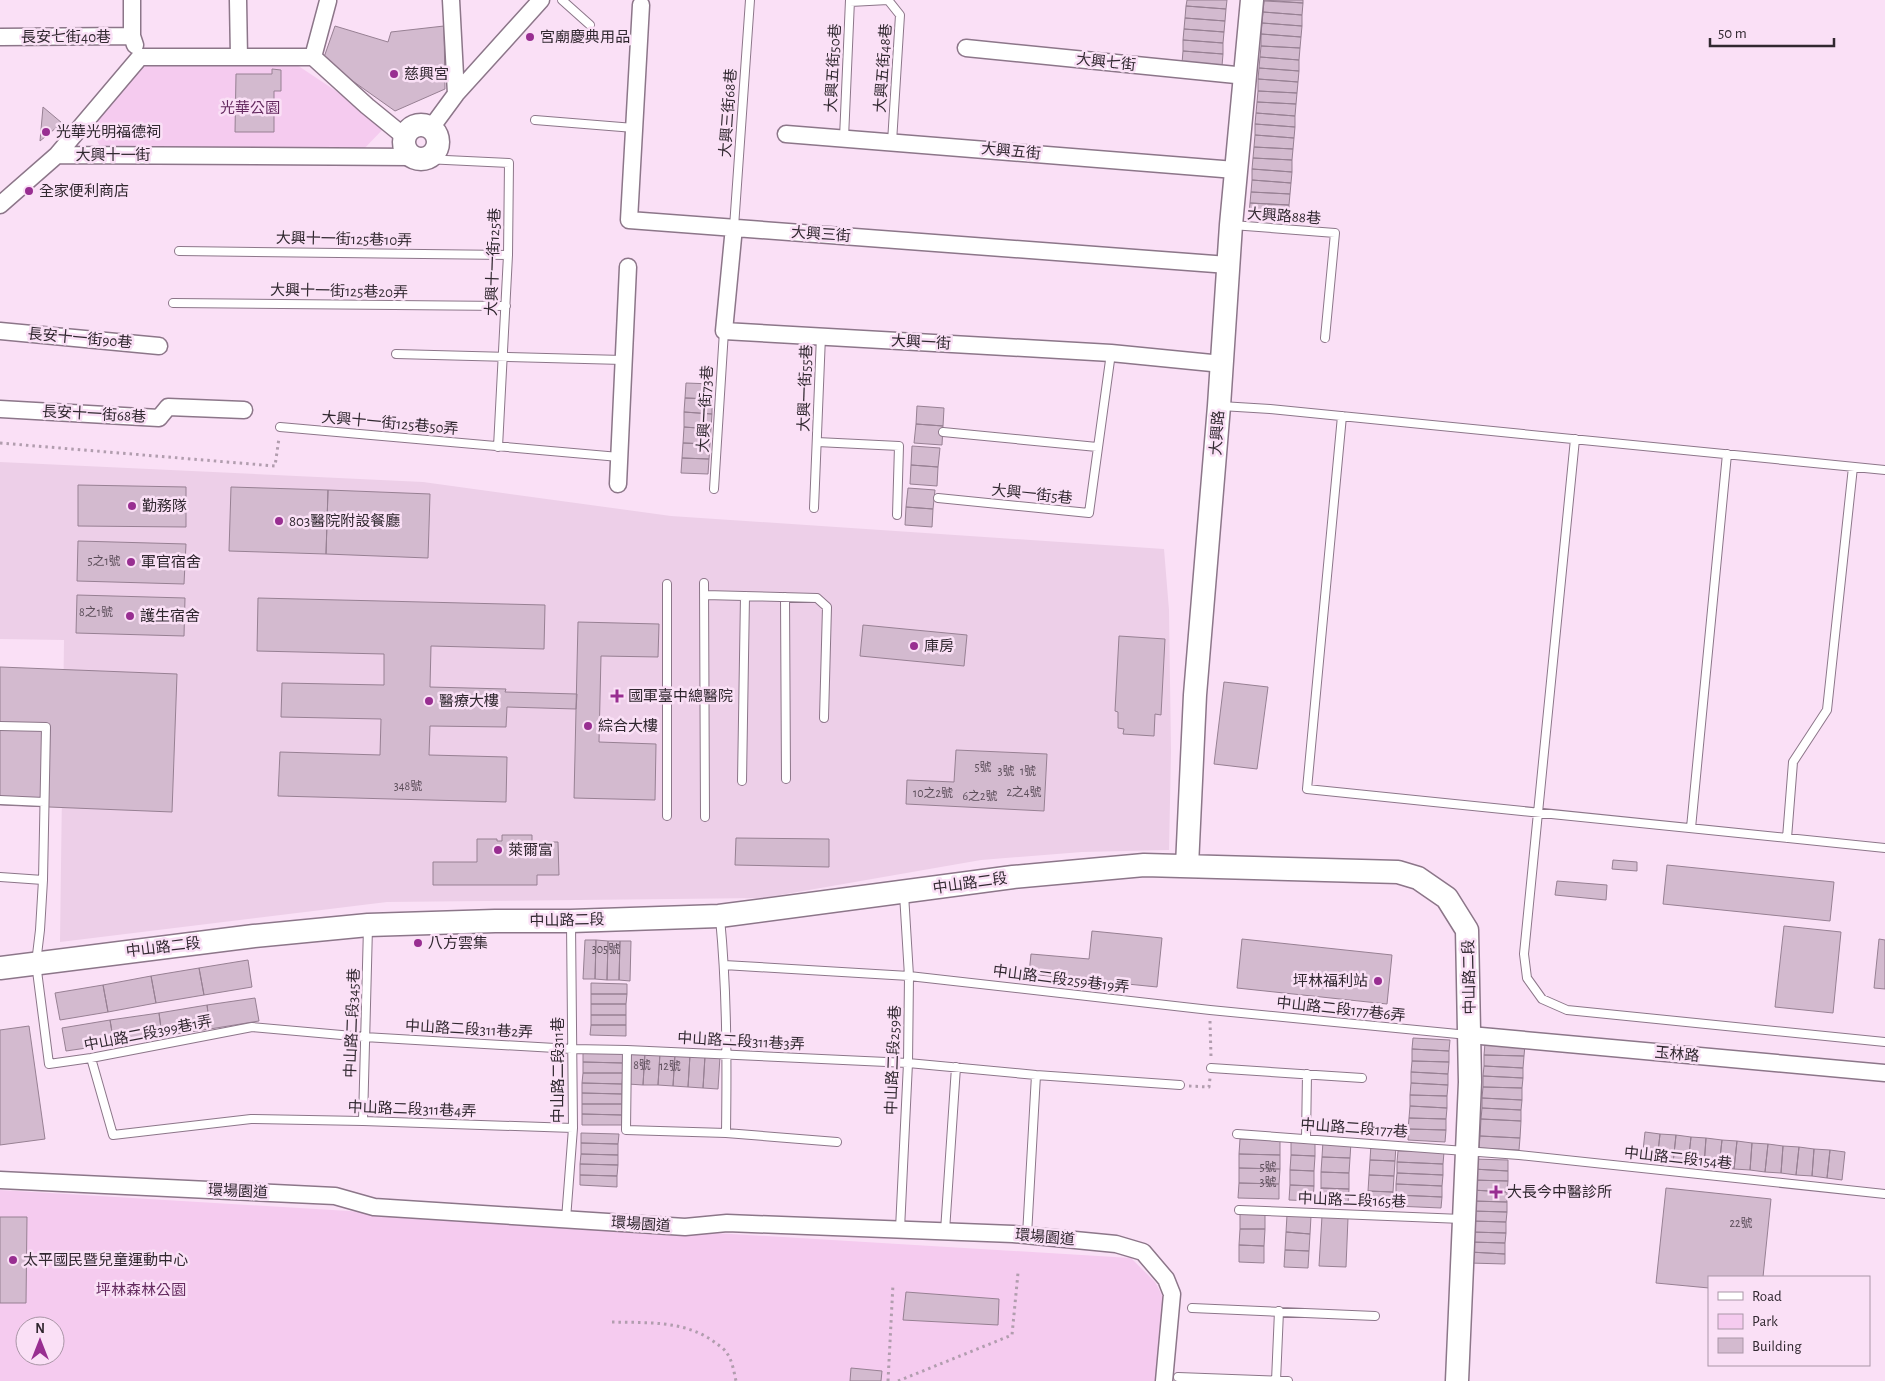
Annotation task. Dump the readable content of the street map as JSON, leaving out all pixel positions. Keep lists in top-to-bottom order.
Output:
{
  "streets": {
    "main road": ["大興路", "中山路二段"],
    "street": [
      "長安七街40巷",
      "大興七街",
      "大興五街",
      "大興十一街",
      "大興三街",
      "長安十一街90巷",
      "大興一街",
      "長安十一街68巷",
      "玉林路",
      "環場園道"
    ],
    "lane": [
      "大興五街50巷",
      "大興五街48巷",
      "大興三街68巷",
      "大興路88巷",
      "大興十一街125巷10弄",
      "大興十一街125巷",
      "大興十一街125巷20弄",
      "大興一街55巷",
      "大興一街73巷",
      "大興十一街125巷50弄",
      "大興一街5巷",
      "中山路二段259巷19弄",
      "中山路二段177巷6弄",
      "中山路二段345巷",
      "中山路二段311巷2弄",
      "中山路二段399巷1弄",
      "中山路二段311巷3弄",
      "中山路二段259巷",
      "中山路二段311巷",
      "中山路二段311巷4弄",
      "中山路二段177巷",
      "中山路二段154巷",
      "中山路二段165巷"
    ]
  },
  "crossings": [
    ["大興七街", "大興路"],
    ["大興五街50巷", "大興五街"],
    ["大興五街48巷", "大興五街"],
    ["大興三街68巷", "大興三街"],
    ["大興五街", "大興路"],
    ["大興十一街", "大興十一街125巷"],
    ["大興路88巷", "大興路"],
    ["大興三街", "大興路"],
    ["大興十一街125巷10弄", "大興十一街125巷"],
    ["大興十一街125巷", "大興十一街125巷20弄"],
    ["大興十一街125巷", "大興十一街125巷50弄"],
    ["大興一街", "大興一街55巷"],
    ["大興一街", "大興一街73巷"],
    ["大興一街", "大興路"],
    ["大興一街", "大興一街5巷"],
    ["大興路", "中山路二段"],
    ["中山路二段", "中山路二段177巷6弄"],
    ["中山路二段", "中山路二段345巷"],
    ["中山路二段", "中山路二段399巷1弄"],
    ["中山路二段", "玉林路"],
    ["中山路二段", "中山路二段259巷"],
    ["中山路二段", "中山路二段311巷"],
    ["中山路二段", "中山路二段177巷"],
    ["中山路二段", "中山路二段154巷"],
    ["中山路二段", "中山路二段165巷"],
    ["中山路二段259巷19弄", "中山路二段177巷6弄"],
    ["中山路二段259巷19弄", "中山路二段259巷"],
    ["中山路二段177巷6弄", "玉林路"],
    ["中山路二段345巷", "中山路二段311巷2弄"],
    ["中山路二段345巷", "中山路二段399巷1弄"],
    ["中山路二段345巷", "中山路二段311巷4弄"],
    ["中山路二段311巷2弄", "中山路二段399巷1弄"],
    ["中山路二段311巷2弄", "中山路二段311巷3弄"],
    ["中山路二段311巷2弄", "中山路二段311巷"],
    ["中山路二段399巷1弄", "中山路二段311巷4弄"],
    ["中山路二段311巷3弄", "中山路二段259巷"],
    ["中山路二段311巷3弄", "中山路二段311巷"],
    ["中山路二段259巷", "環場園道"],
    ["中山路二段311巷", "中山路二段311巷4弄"],
    ["中山路二段311巷", "環場園道"],
    ["中山路二段177巷", "中山路二段154巷"]
  ],
  "parks": ["光華公園", "坪林森林公園"],
  "places": {
    "other": [
      "宮廟慶典用品",
      "慈興宮",
      "光華光明福德祠",
      "全家便利商店",
      "勤務隊",
      "803醫院附設餐廳",
      "軍官宿舍",
      "護生宿舍",
      "庫房",
      "醫療大樓",
      "綜合大樓",
      "萊爾富",
      "八方雲集",
      "坪林福利站",
      "太平國民暨兒童運動中心"
    ],
    "health": ["國軍臺中總醫院", "大長今中醫診所"]
  },
  "house_numbers": [
    "5之1號",
    "8之1號",
    "5號",
    "3號",
    "1號",
    "348號",
    "2之4號",
    "10之2號",
    "6之2號",
    "305號",
    "8號",
    "12號",
    "5號",
    "3號",
    "22號"
  ],
  "legend": ["Road", "Park", "Building"],
  "scale_bar": "50 m",
  "north": "top"
}
